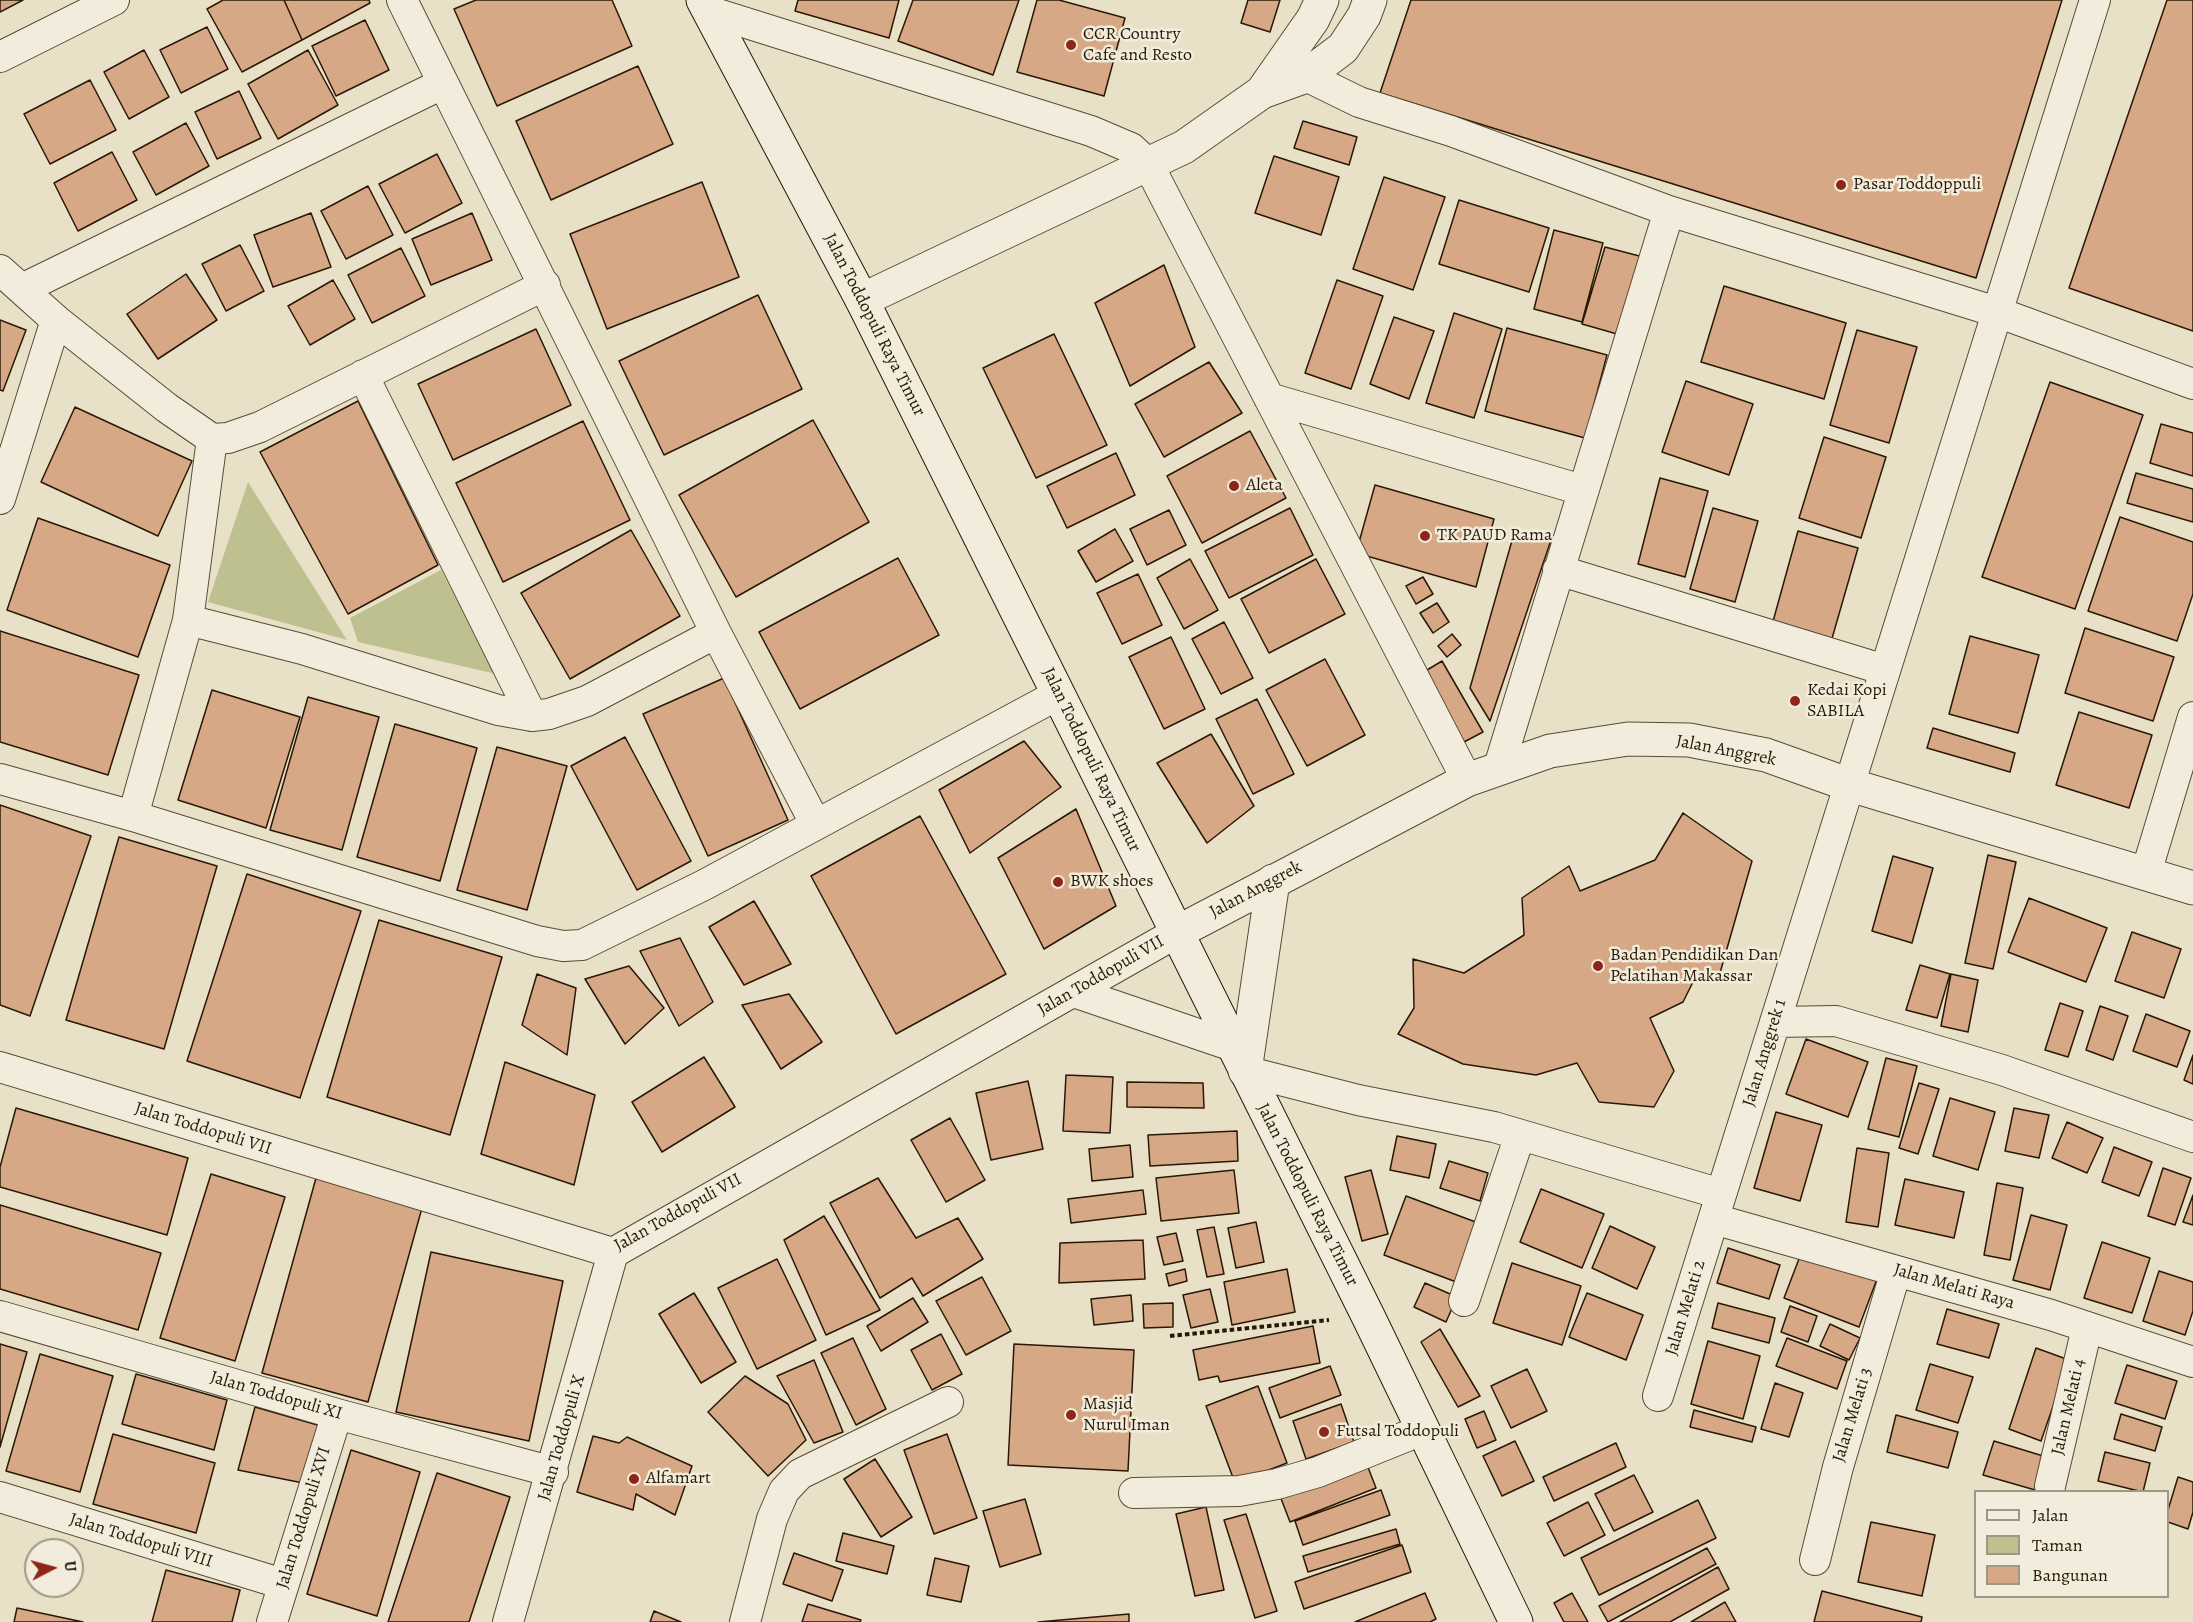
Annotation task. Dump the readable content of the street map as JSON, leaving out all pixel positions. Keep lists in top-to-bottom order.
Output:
{
  "streets": {
    "street": [
      "Jalan Toddopuli Raya Timur",
      "Jalan Anggrek",
      "Jalan Toddopuli VII",
      "Jalan Anggrek 1",
      "Jalan Melati Raya",
      "Jalan Melati 2",
      "Jalan Toddopuli XI",
      "Jalan Melati 4",
      "Jalan Melati 3",
      "Jalan Toddopuli X",
      "Jalan Toddopuli XVI",
      "Jalan Toddopuli VIII"
    ]
  },
  "crossings": [
    ["Jalan Toddopuli Raya Timur", "Jalan Anggrek"],
    ["Jalan Toddopuli Raya Timur", "Jalan Toddopuli VII"],
    ["Jalan Toddopuli Raya Timur", "Jalan Melati Raya"],
    ["Jalan Anggrek", "Jalan Toddopuli VII"],
    ["Jalan Anggrek", "Jalan Anggrek 1"],
    ["Jalan Toddopuli VII", "Jalan Melati Raya"],
    ["Jalan Toddopuli VII", "Jalan Toddopuli X"],
    ["Jalan Anggrek 1", "Jalan Melati Raya"],
    ["Jalan Anggrek 1", "Jalan Melati 2"],
    ["Jalan Melati Raya", "Jalan Melati 2"],
    ["Jalan Melati Raya", "Jalan Melati 4"],
    ["Jalan Melati Raya", "Jalan Melati 3"],
    ["Jalan Toddopuli XI", "Jalan Toddopuli X"],
    ["Jalan Toddopuli XI", "Jalan Toddopuli XVI"],
    ["Jalan Toddopuli XVI", "Jalan Toddopuli VIII"]
  ],
  "places": [
    "CCR Country Cafe and Resto",
    "Pasar Toddoppuli",
    "Aleta",
    "TK PAUD Rama",
    "Kedai Kopi SABILA",
    "BWK shoes",
    "Badan Pendidikan Dan Pelatihan Makassar",
    "Masjid Nurul Iman",
    "Futsal Toddopuli",
    "Alfamart"
  ],
  "legend": ["Jalan", "Taman", "Bangunan"],
  "north": "right"
}
